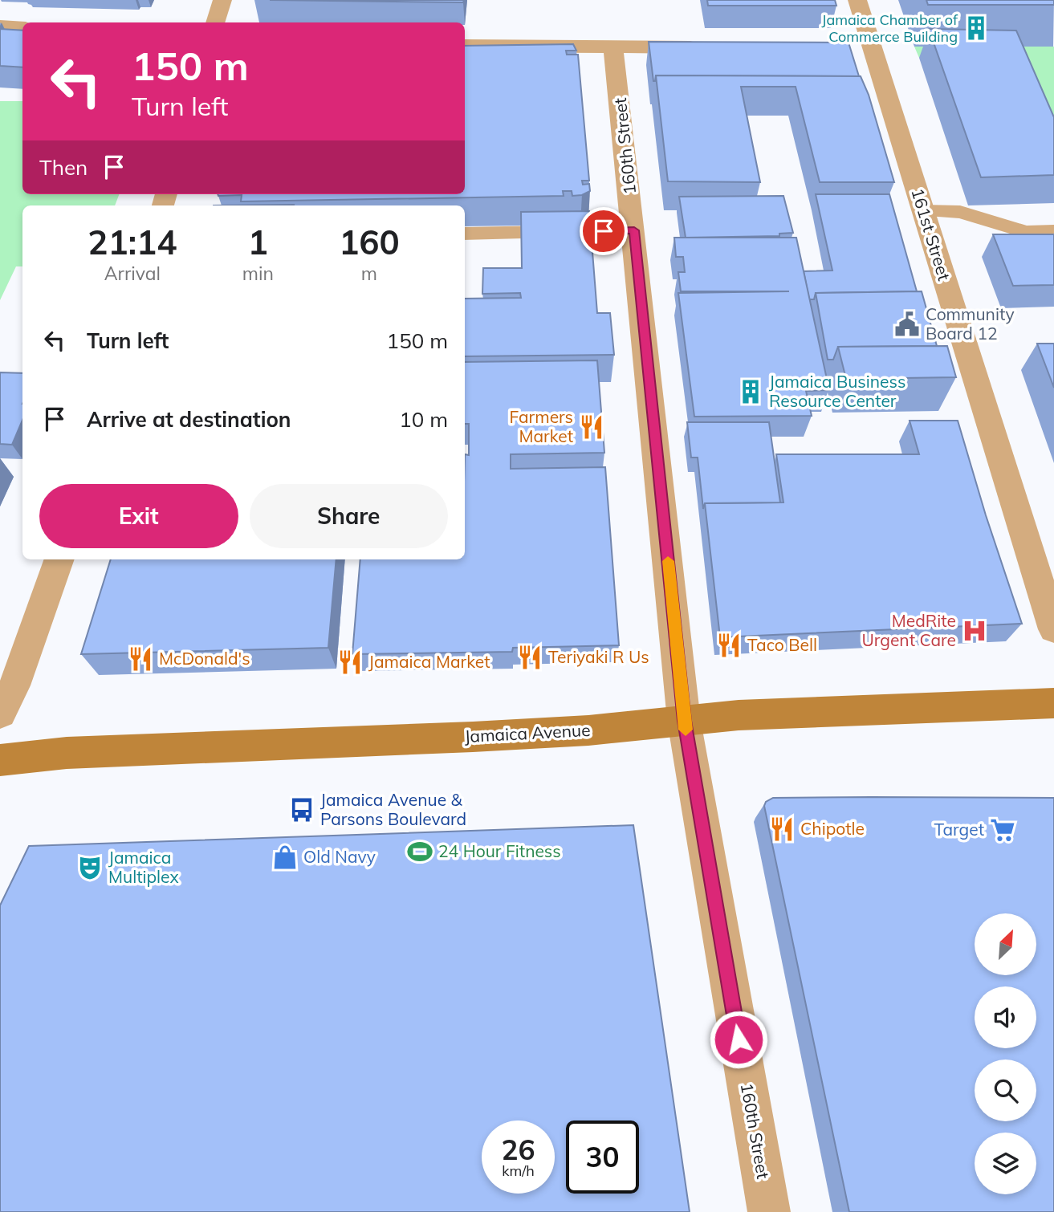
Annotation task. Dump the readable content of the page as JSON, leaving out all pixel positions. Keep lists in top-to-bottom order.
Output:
{
  "streets": {
    "main road": ["Jamaica Avenue"],
    "street": ["160th Street", "161st Street"]
  },
  "crossings": [
    ["160th Street", "Jamaica Avenue"]
  ],
  "places": {
    "building": ["Jamaica Chamber of Commerce Building", "Jamaica Business Resource Center"],
    "public building": ["Community Board 12"],
    "restaurant": [
      "Farmers Market",
      "Taco Bell",
      "Teriyaki R Us",
      "McDonald's",
      "Jamaica Market",
      "Chipotle"
    ],
    "hospital": ["MedRite Urgent Care"],
    "bus stop": ["Jamaica Avenue & Parsons Boulevard"],
    "supermarket": ["Target"],
    "sports": ["24 Hour Fitness"],
    "shop": ["Old Navy"],
    "theatre": ["Jamaica Multiplex"]
  },
  "north": "top right",
  "page": {
    "turn": ["150 m", "Turn left"],
    "then": "Then",
    "eta": [
      "21:14",
      "Arrival",
      "1",
      "min",
      "160",
      "m"
    ],
    "list": [
      {
        "name": "Turn left",
        "value": "150 m"
      },
      {
        "name": "Arrive at destination",
        "value": "10 m"
      }
    ],
    "buttons": ["Exit", "Share"],
    "speed": "26 km/h",
    "limit": "30"
  }
}
